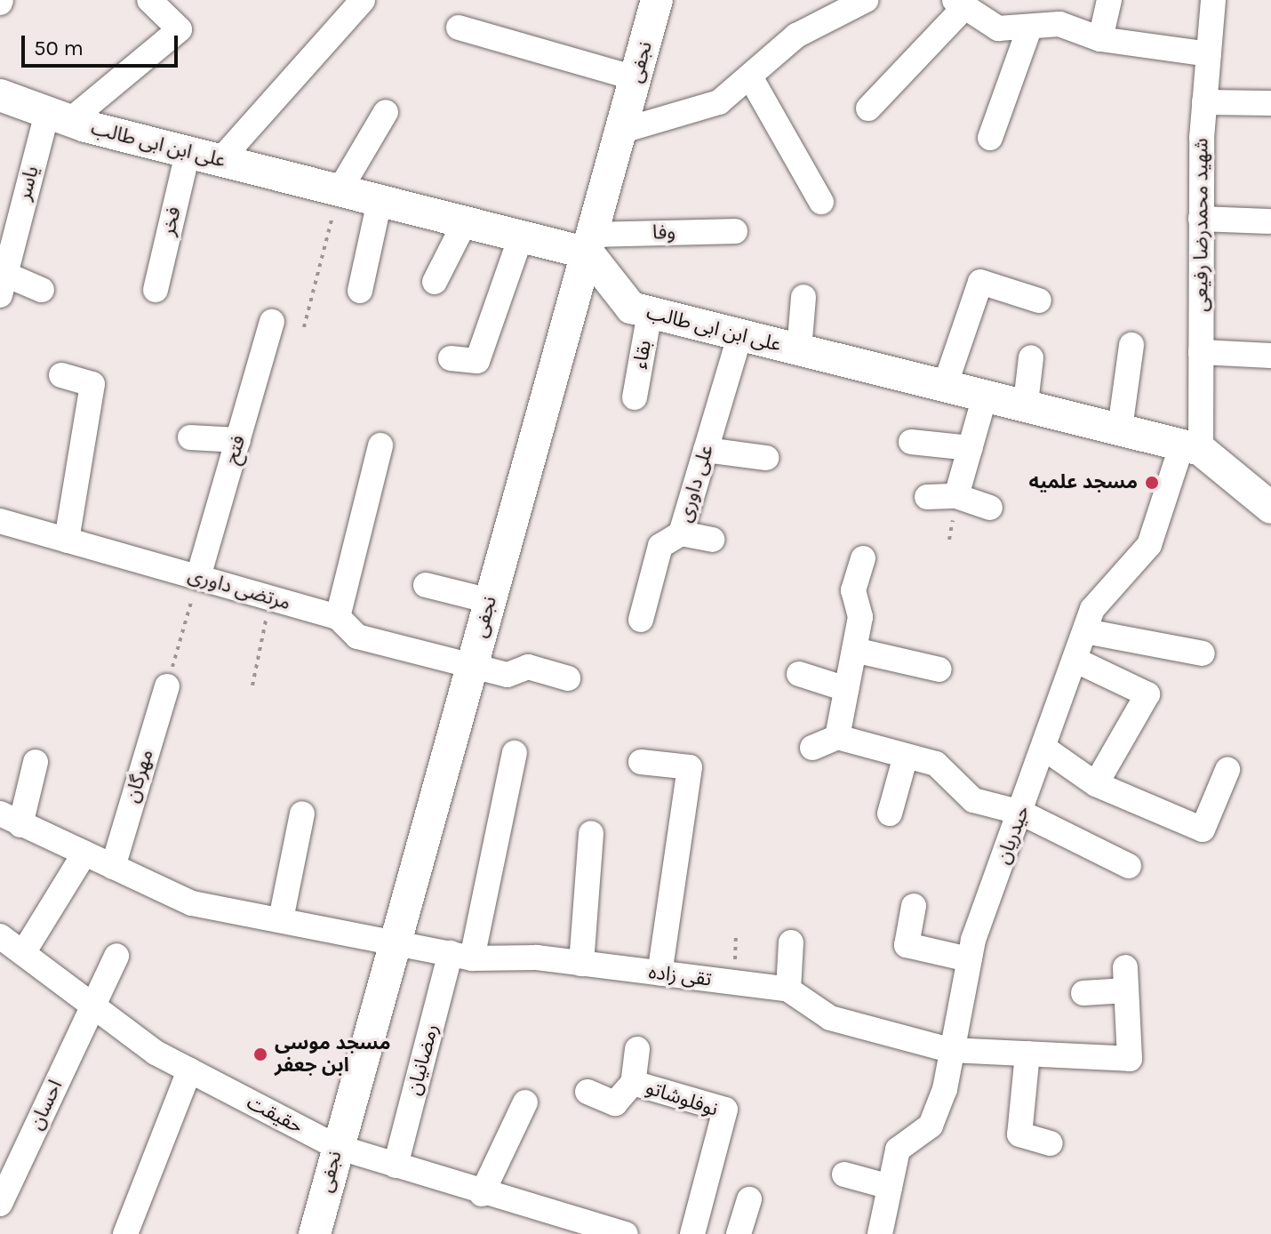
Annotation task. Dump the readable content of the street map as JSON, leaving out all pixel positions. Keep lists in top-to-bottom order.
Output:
{
  "streets": {
    "street": [
      "نجفی",
      "علی ابن ابی طالب",
      "یاسر",
      "فخر",
      "شهید محمدرضا رفیعی",
      "وفا",
      "بقاء",
      "فتح",
      "علی داوری",
      "مرتضی داوری",
      "مهرگان",
      "حیدریان",
      "تقی زاده",
      "رمضانیان",
      "نوفلوشاتو",
      "احسان",
      "حقیقت"
    ]
  },
  "crossings": [
    ["نجفی", "علی ابن ابی طالب"],
    ["نجفی", "وفا"],
    ["نجفی", "مرتضی داوری"],
    ["نجفی", "تقی زاده"],
    ["نجفی", "حقیقت"],
    ["علی ابن ابی طالب", "یاسر"],
    ["علی ابن ابی طالب", "فخر"],
    ["علی ابن ابی طالب", "شهید محمدرضا رفیعی"],
    ["علی ابن ابی طالب", "وفا"],
    ["علی ابن ابی طالب", "بقاء"],
    ["علی ابن ابی طالب", "علی داوری"],
    ["علی ابن ابی طالب", "حیدریان"],
    ["شهید محمدرضا رفیعی", "حیدریان"],
    ["فتح", "مرتضی داوری"],
    ["مهرگان", "تقی زاده"],
    ["حیدریان", "تقی زاده"],
    ["تقی زاده", "رمضانیان"],
    ["رمضانیان", "حقیقت"],
    ["احسان", "حقیقت"]
  ],
  "places": ["مسجد علمیه", "مسجد موسی ابن جعفر"],
  "scale_bar": "50 m"
}
